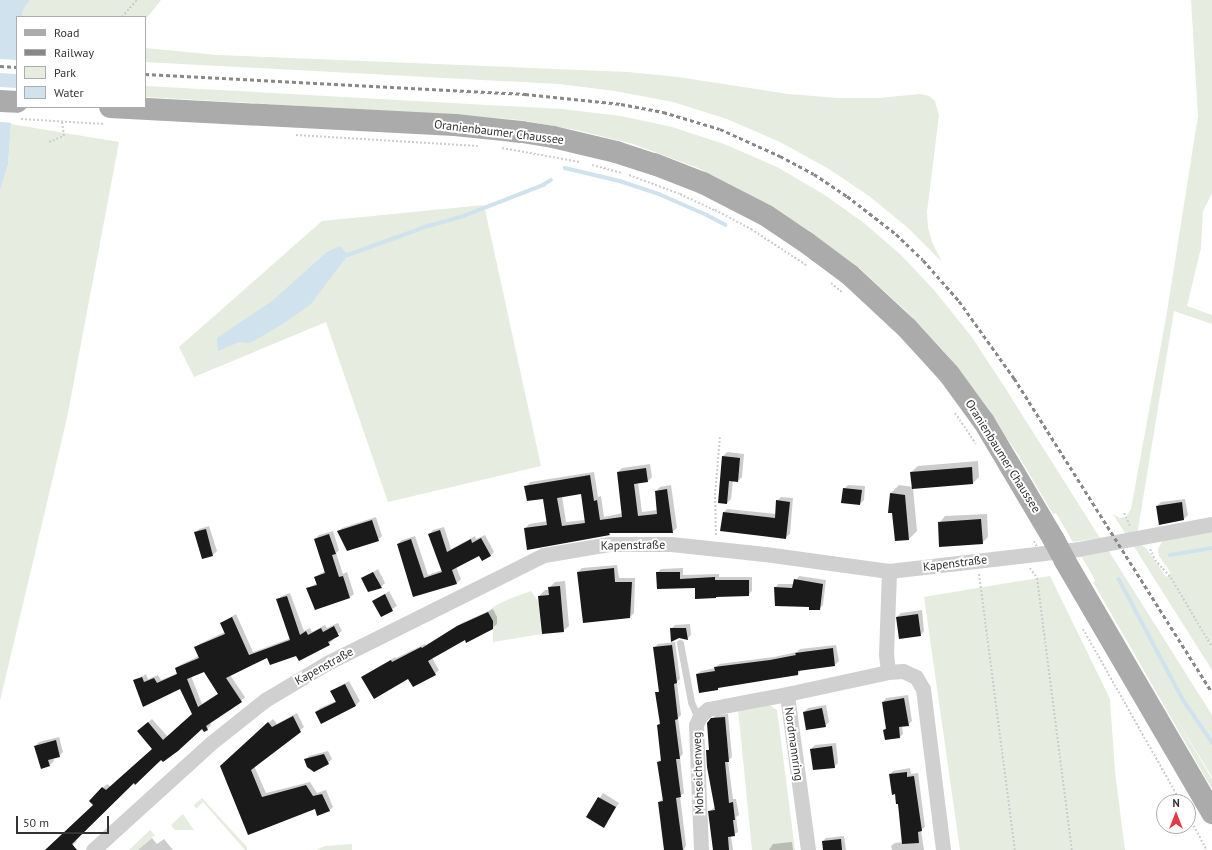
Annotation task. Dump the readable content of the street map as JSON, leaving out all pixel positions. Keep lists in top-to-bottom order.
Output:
{
  "streets": {
    "main road": ["Oranienbaumer Chaussee"],
    "street": ["Kapenstraße", "Nordmannring", "Mohseichenweg"]
  },
  "crossings": [
    ["Nordmannring", "Mohseichenweg"]
  ],
  "legend": [
    "Road",
    "Railway",
    "Park",
    "Water"
  ],
  "scale_bar": "50 m",
  "north": "top"
}
